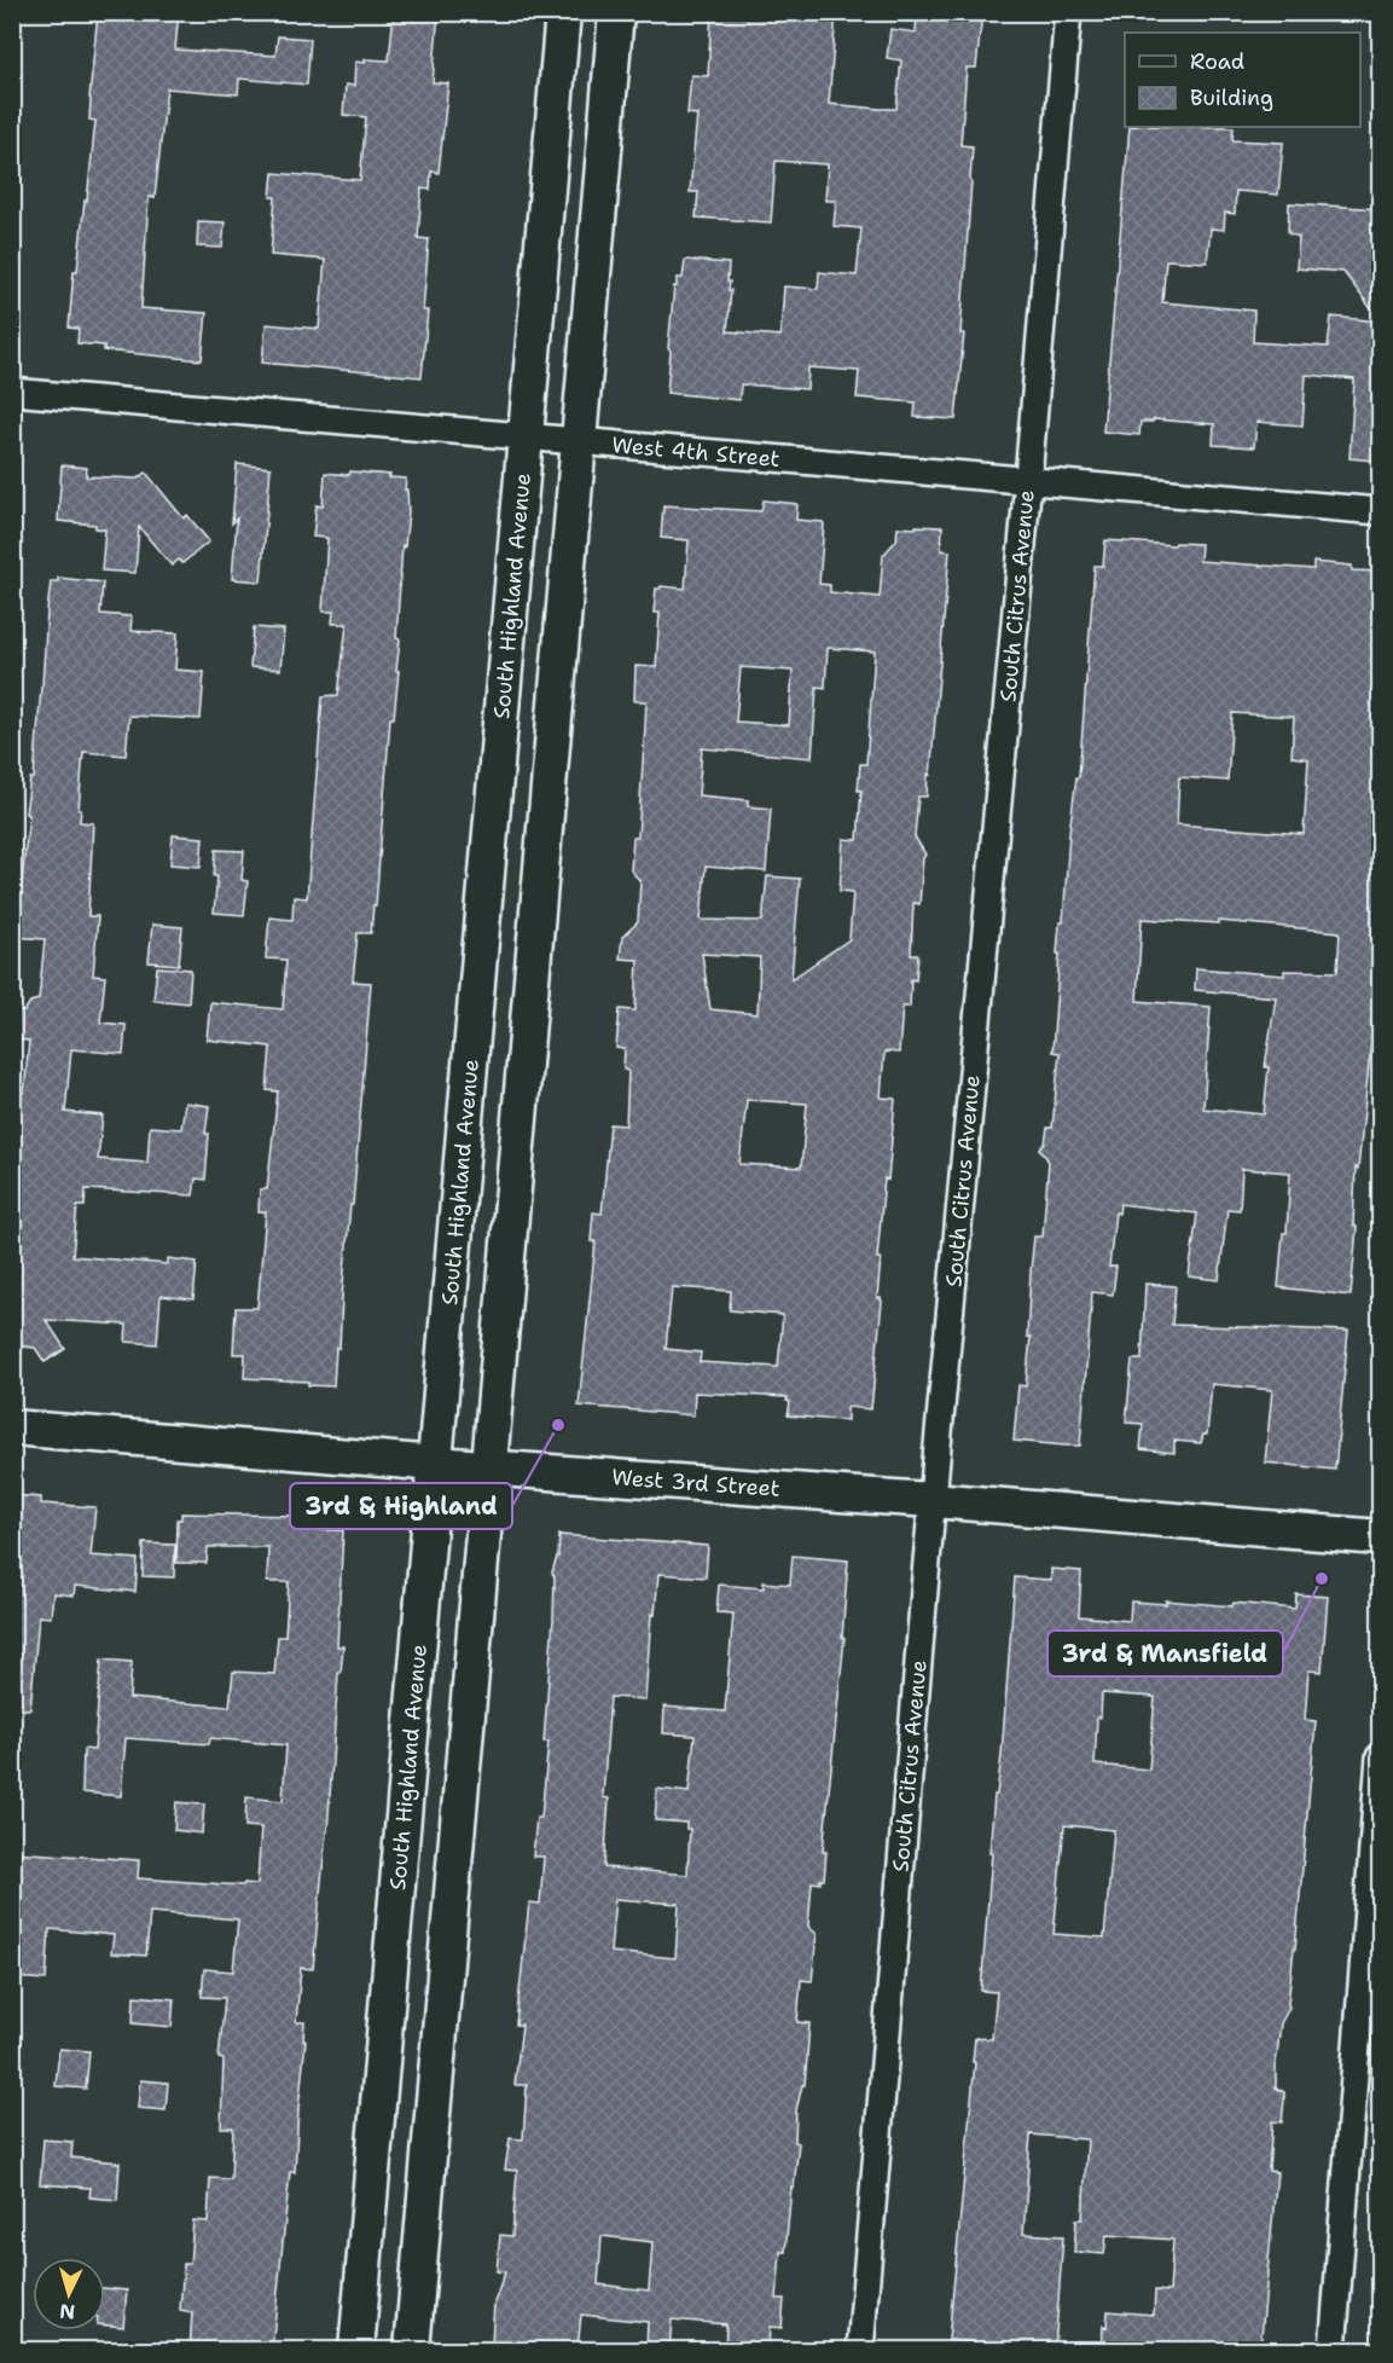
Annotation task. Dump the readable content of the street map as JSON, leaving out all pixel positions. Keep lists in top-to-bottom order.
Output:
{
  "streets": {
    "main road": ["South Highland Avenue", "West 3rd Street"],
    "street": ["West 4th Street", "South Citrus Avenue"]
  },
  "crossings": [
    ["West 4th Street", "South Highland Avenue"],
    ["West 4th Street", "South Citrus Avenue"],
    ["South Highland Avenue", "West 3rd Street"],
    ["South Citrus Avenue", "West 3rd Street"]
  ],
  "places": ["3rd & Highland", "3rd & Mansfield"],
  "legend": ["Road", "Building"],
  "north": "bottom"
}
